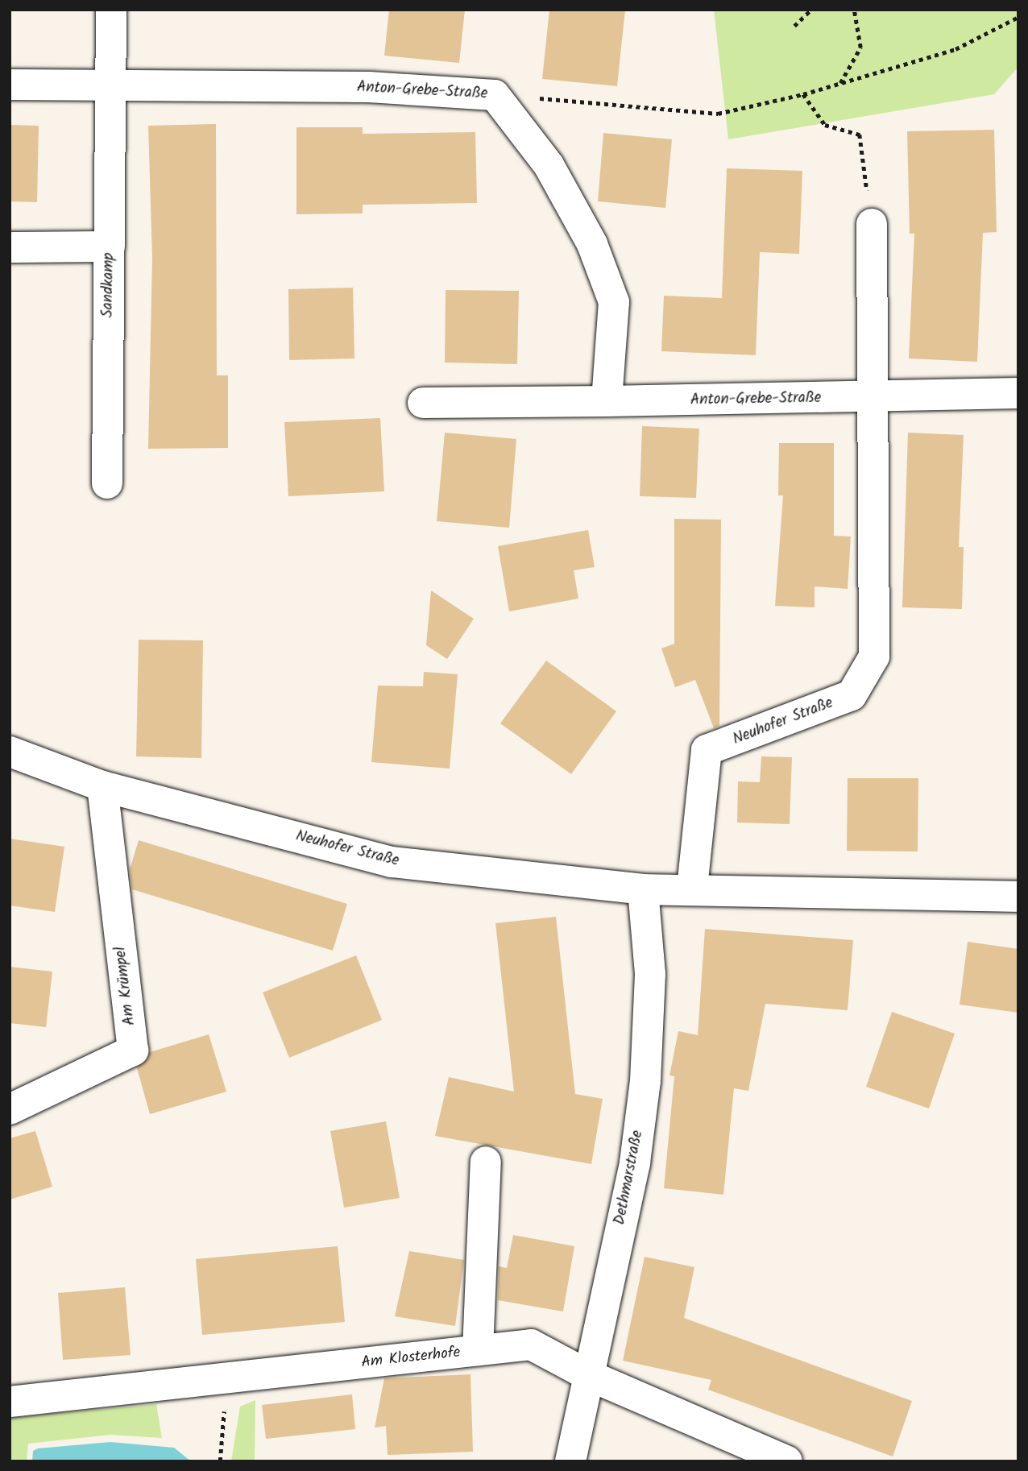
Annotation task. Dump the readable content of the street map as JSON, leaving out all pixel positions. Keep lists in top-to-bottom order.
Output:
{
  "streets": {
    "street": [
      "Anton-Grebe-Straße",
      "Sandkamp",
      "Neuhofer Straße",
      "Am Krümpel",
      "Dethmarstraße",
      "Am Klosterhofe"
    ]
  },
  "crossings": [
    ["Anton-Grebe-Straße", "Sandkamp"],
    ["Anton-Grebe-Straße", "Neuhofer Straße"],
    ["Neuhofer Straße", "Am Krümpel"],
    ["Neuhofer Straße", "Dethmarstraße"],
    ["Dethmarstraße", "Am Klosterhofe"]
  ]
}
